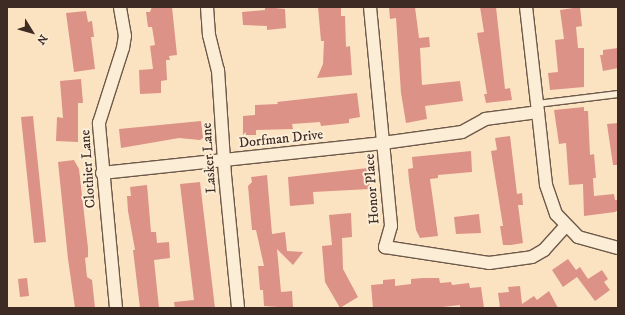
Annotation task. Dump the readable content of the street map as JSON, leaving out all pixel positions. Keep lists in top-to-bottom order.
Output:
{
  "streets": {
    "street": [
      "Dorfman Drive",
      "Lasker Lane",
      "Clothier Lane",
      "Honor Place"
    ]
  },
  "crossings": [
    ["Dorfman Drive", "Lasker Lane"],
    ["Dorfman Drive", "Clothier Lane"],
    ["Dorfman Drive", "Honor Place"]
  ],
  "north": "bottom right"
}
